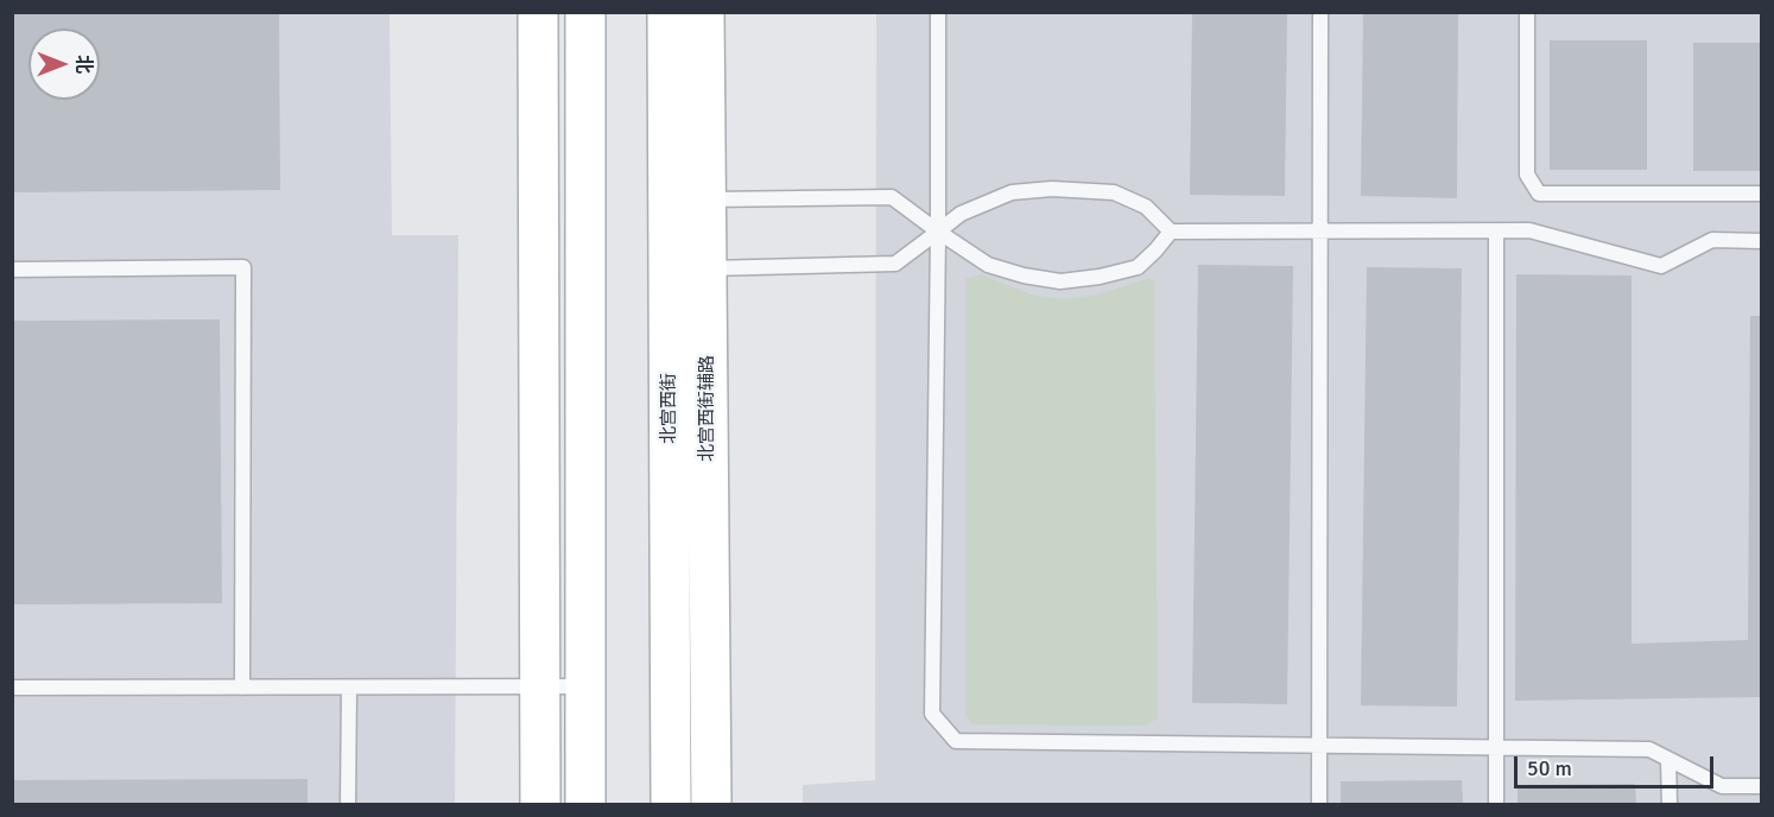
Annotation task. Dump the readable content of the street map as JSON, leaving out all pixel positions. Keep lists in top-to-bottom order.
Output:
{
  "streets": {
    "street": ["北宫西街", "北宫西街辅路"]
  },
  "crossings": [
    ["北宫西街", "北宫西街辅路"]
  ],
  "scale_bar": "50 m",
  "north": "right"
}
